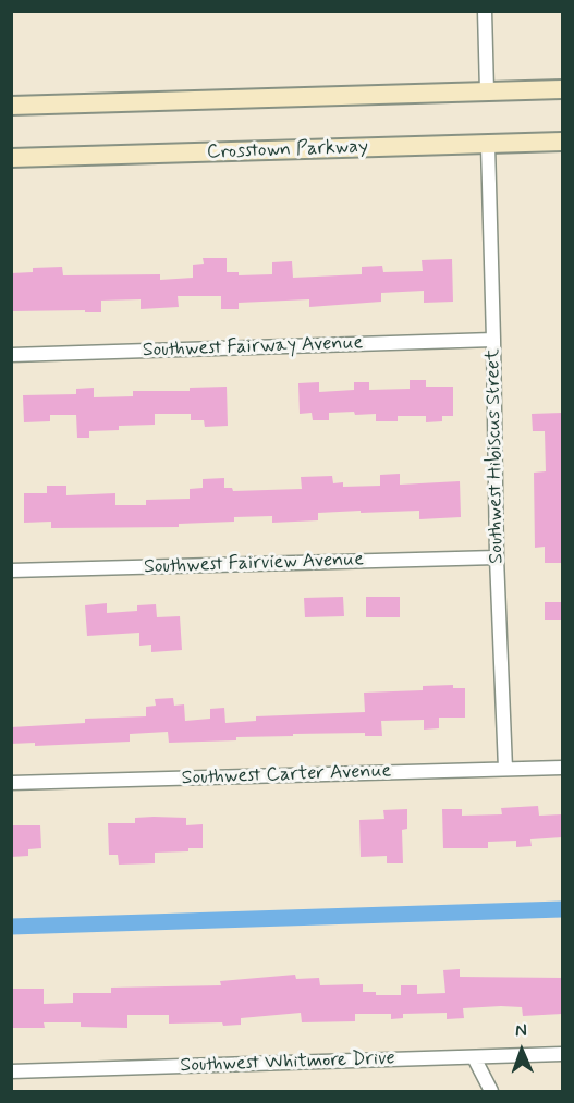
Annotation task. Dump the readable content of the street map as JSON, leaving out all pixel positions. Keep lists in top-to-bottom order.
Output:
{
  "streets": {
    "main road": ["Crosstown Parkway"],
    "street": [
      "Southwest Fairway Avenue",
      "Southwest Hibiscus Street",
      "Southwest Fairview Avenue",
      "Southwest Carter Avenue",
      "Southwest Whitmore Drive"
    ]
  },
  "crossings": [
    ["Crosstown Parkway", "Southwest Hibiscus Street"],
    ["Southwest Fairway Avenue", "Southwest Hibiscus Street"],
    ["Southwest Hibiscus Street", "Southwest Fairview Avenue"],
    ["Southwest Hibiscus Street", "Southwest Carter Avenue"]
  ],
  "north": "top"
}
